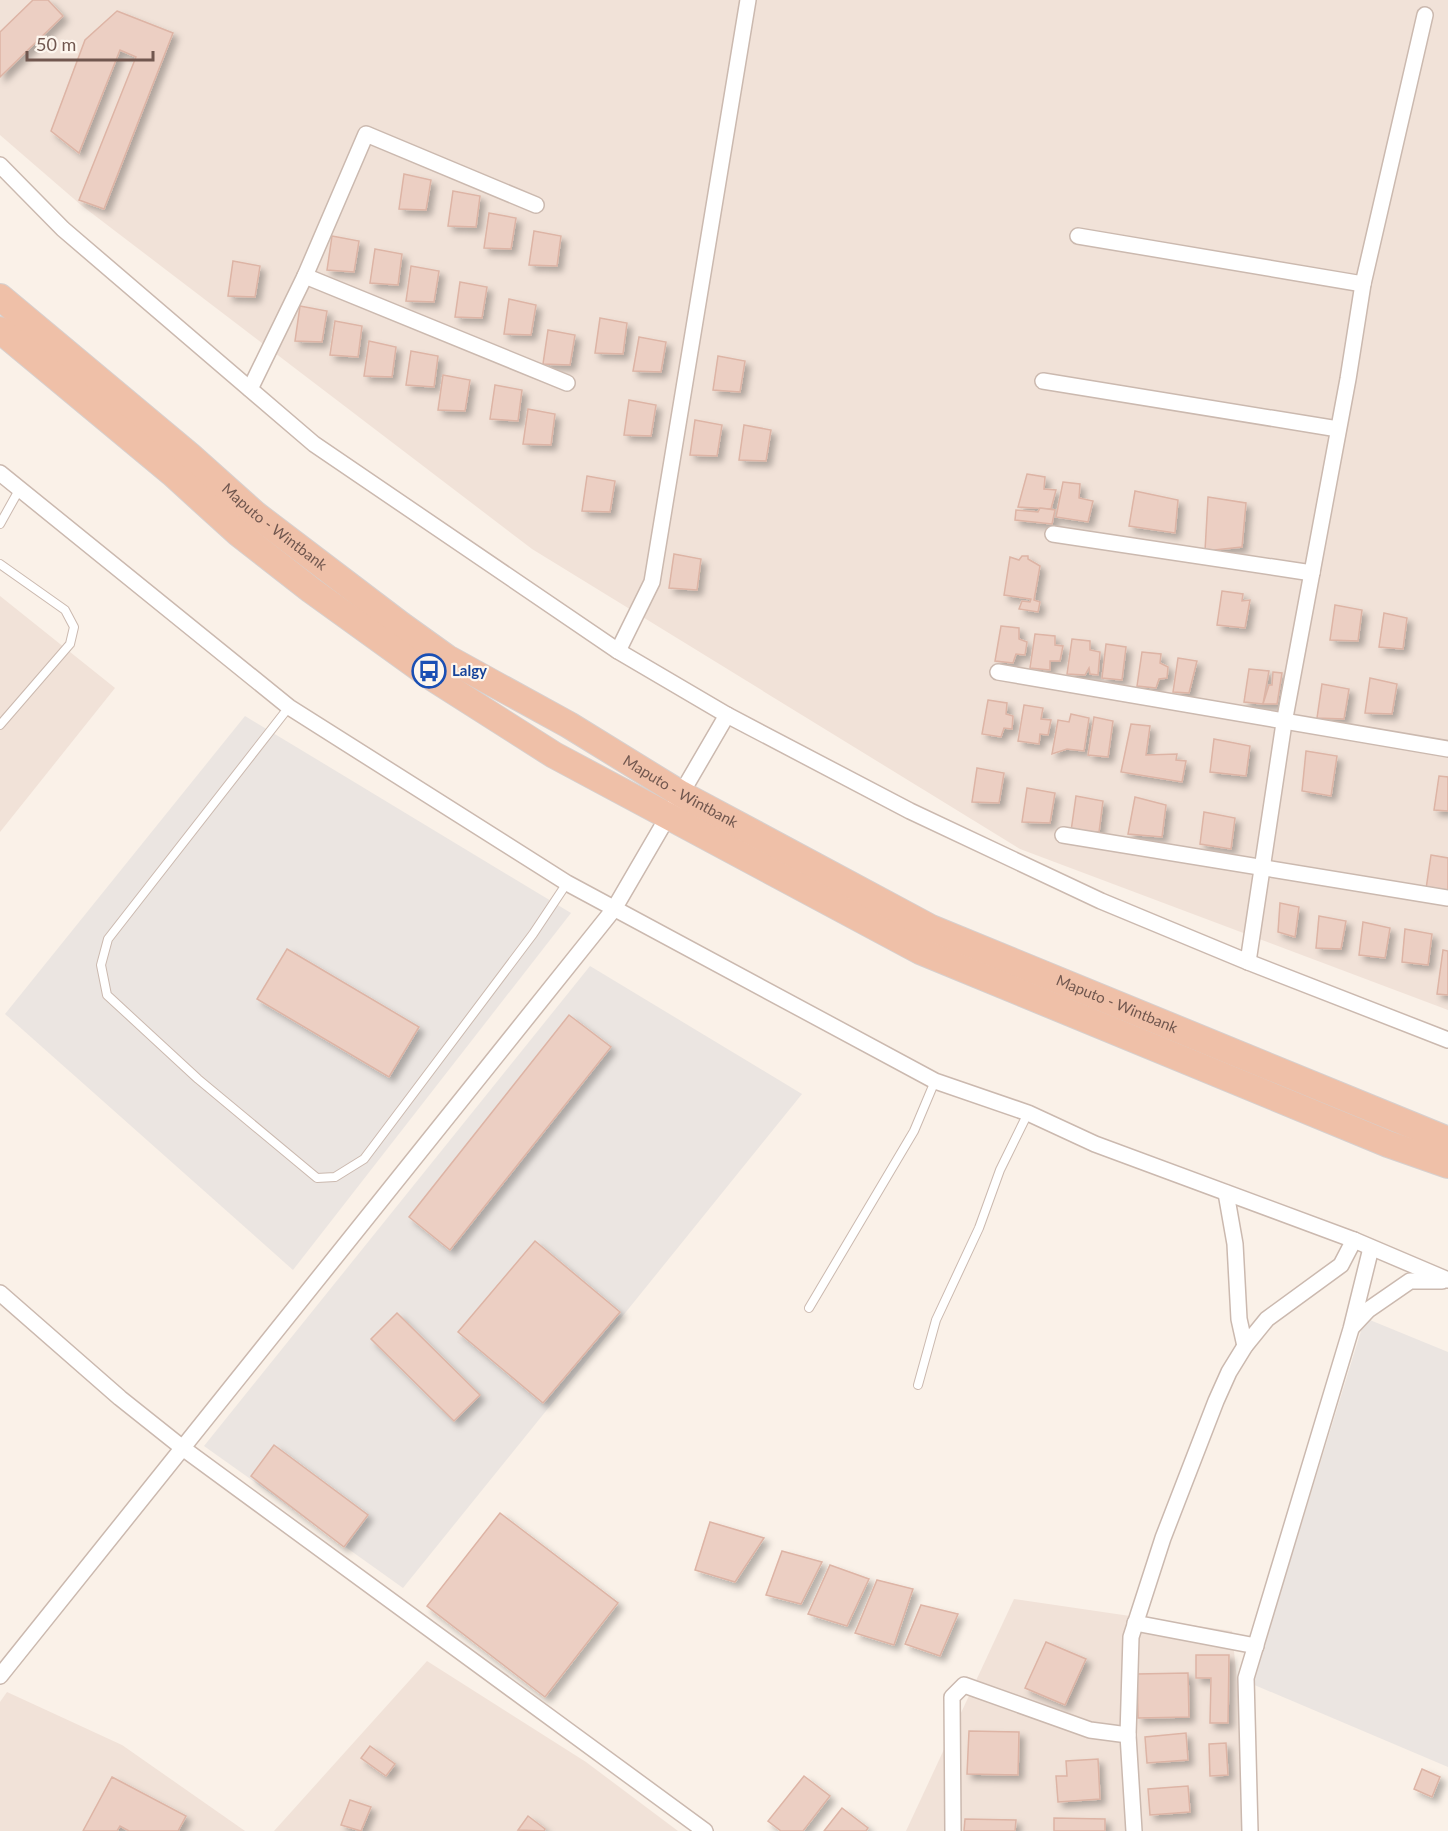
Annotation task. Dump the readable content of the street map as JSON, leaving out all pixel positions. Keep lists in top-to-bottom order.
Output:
{
  "streets": {
    "highway": ["Maputo - Wintbank"]
  },
  "places": {
    "bus stop": ["Lalgy"]
  },
  "scale_bar": "50 m"
}
